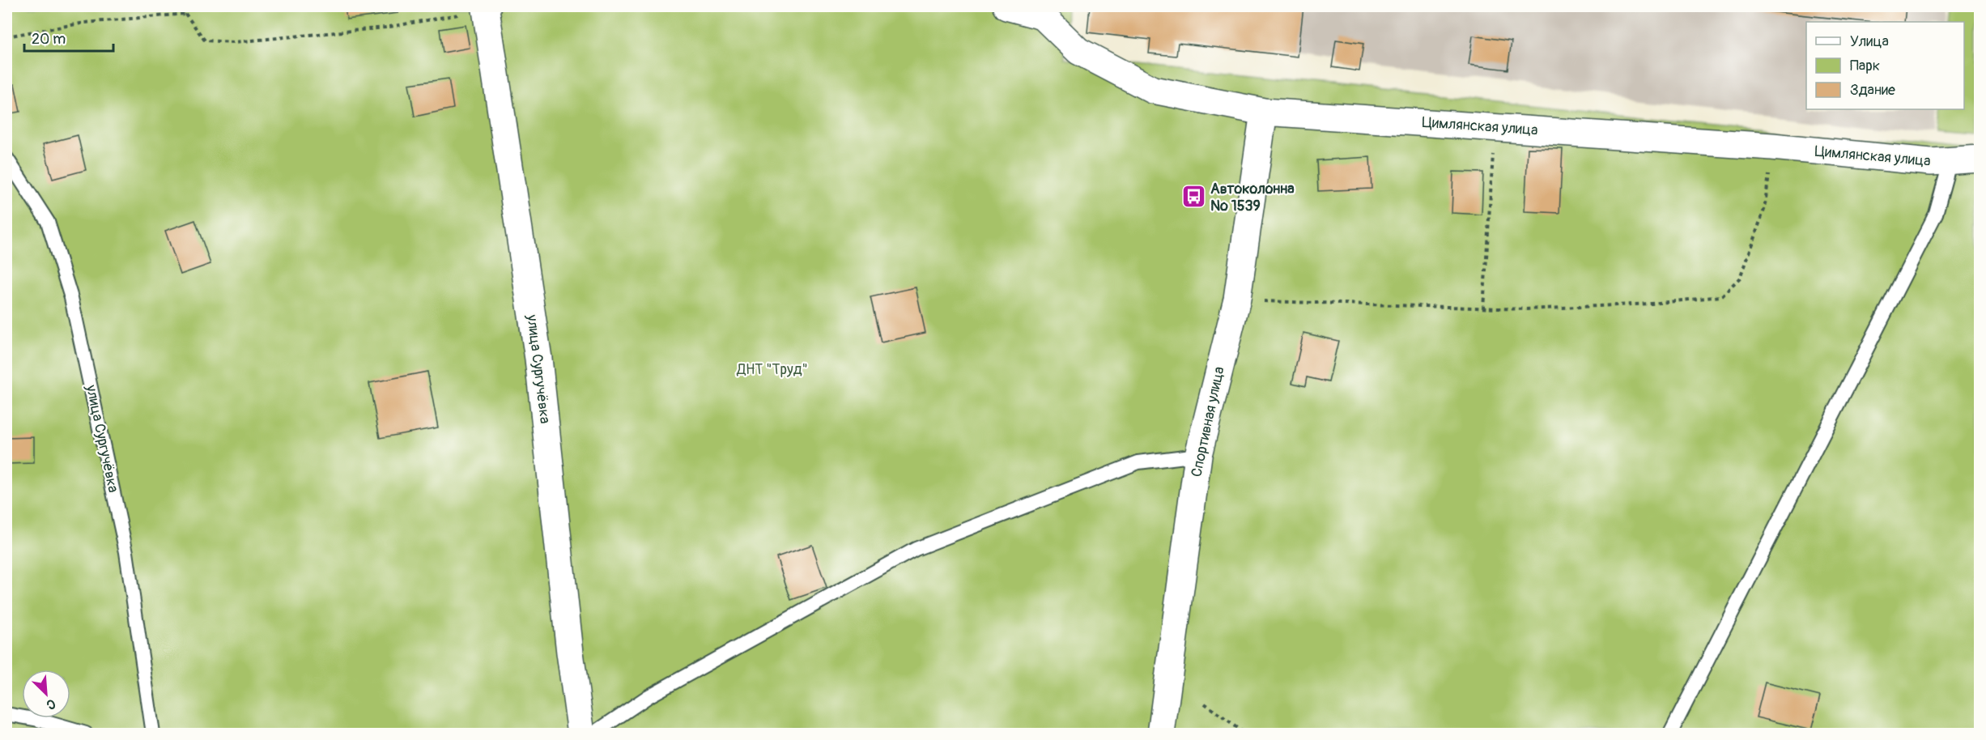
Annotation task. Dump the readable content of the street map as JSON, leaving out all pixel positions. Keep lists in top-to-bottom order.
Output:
{
  "streets": {
    "street": ["Цимлянская улица", "улица Сургучёвка", "Спортивная улица"]
  },
  "crossings": [
    ["Цимлянская улица", "Спортивная улица"]
  ],
  "parks": ["ДНТ \"Труд\""],
  "places": {
    "bus stop": ["Автоколонна № 1539"]
  },
  "legend": ["Улица", "Парк", "Здание"],
  "scale_bar": "20 m",
  "north": "bottom right"
}
